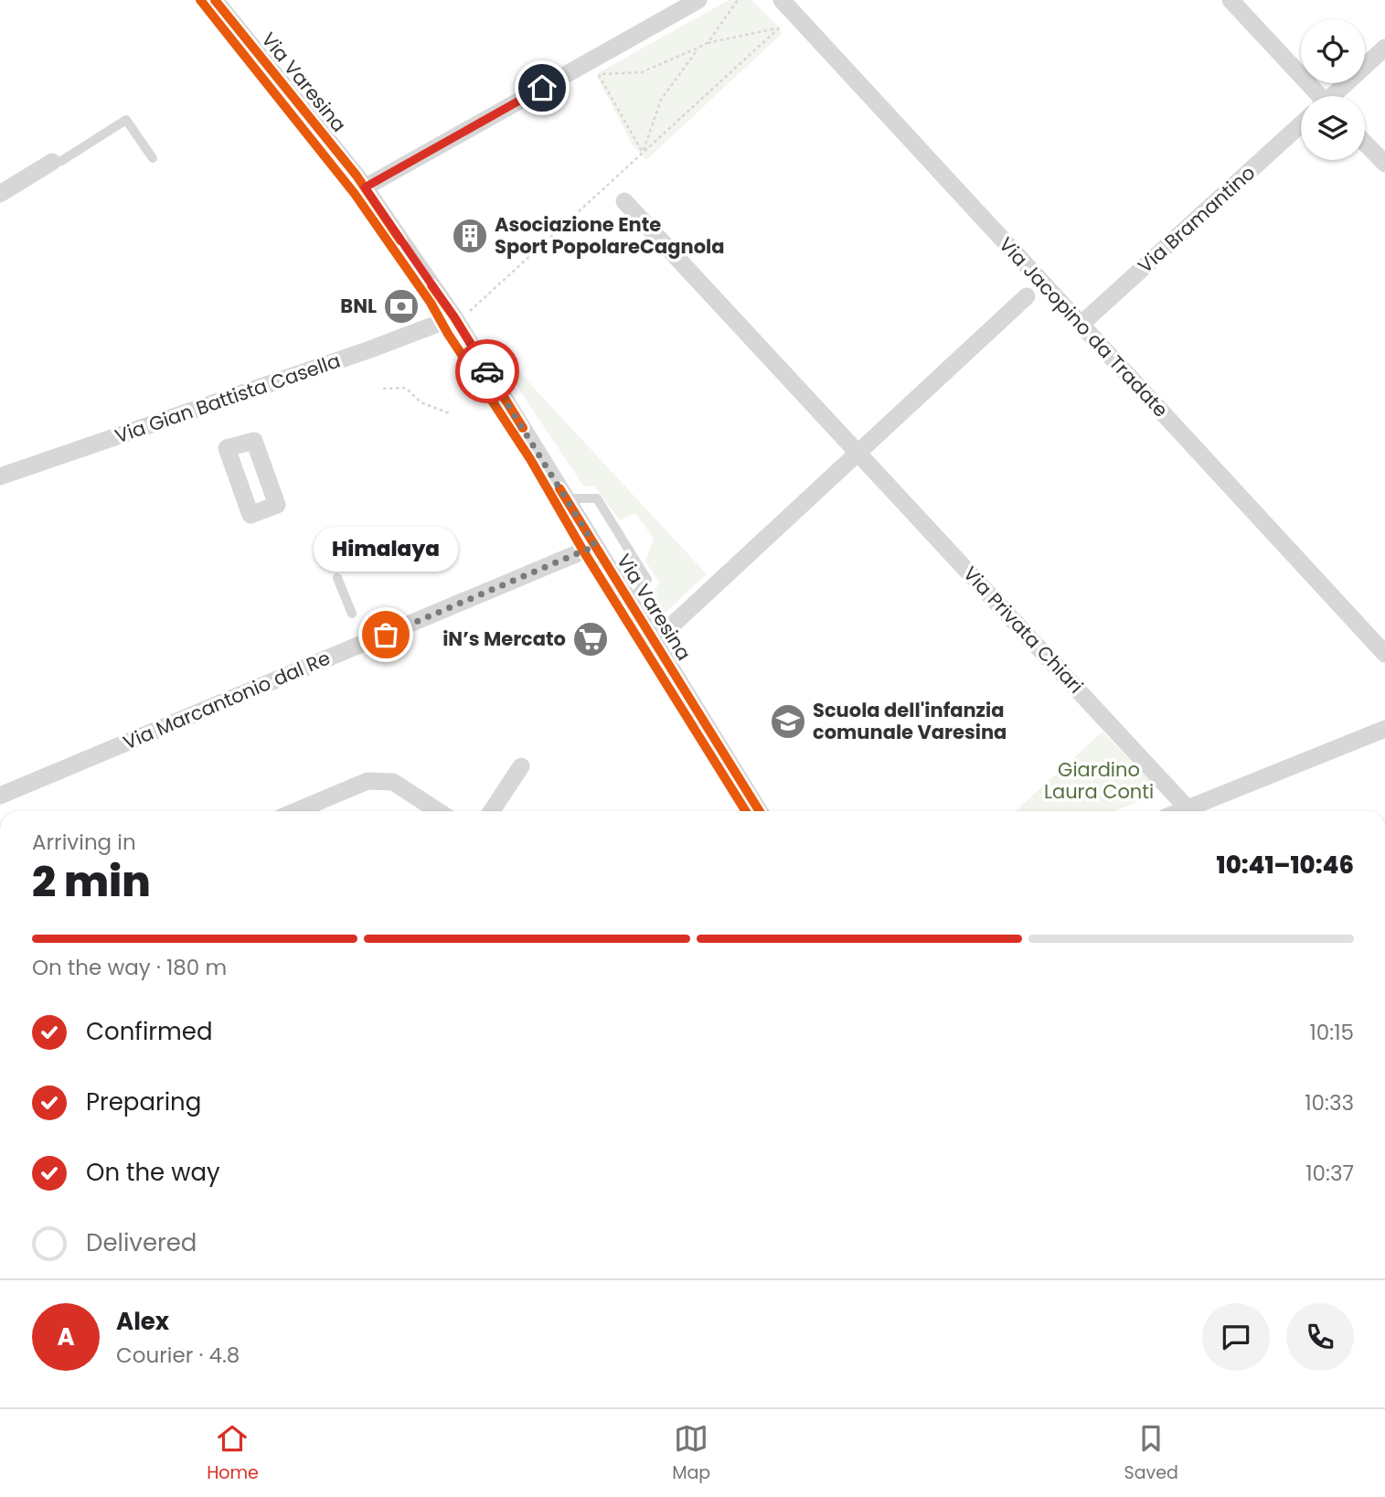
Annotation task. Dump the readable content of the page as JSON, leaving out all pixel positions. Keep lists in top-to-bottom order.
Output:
{
  "streets": {
    "street": [
      "Via Varesina",
      "Via Bramantino",
      "Via Jacopino da Tradate",
      "Via Gian Battista Casella",
      "Via Privata Chiari",
      "Via Marcantonio dal Re"
    ]
  },
  "crossings": [
    ["Via Varesina", "Via Gian Battista Casella"],
    ["Via Varesina", "Via Marcantonio dal Re"],
    ["Via Bramantino", "Via Jacopino da Tradate"]
  ],
  "parks": ["Giardino Laura Conti"],
  "places": {
    "building": ["Asociazione Ente Sport PopolareCagnola"],
    "bank": ["BNL"],
    "other": ["Himalaya"],
    "supermarket": ["iN’s Mercato"],
    "school or university": ["Scuola dell'infanzia comunale Varesina"]
  },
  "page": {
    "bubble": "Himalaya",
    "heading": ["2 min", "Arriving in", "10:41–10:46"],
    "panel": ["Alex", "Courier · 4.8"],
    "bar": "On the way · 180 m",
    "list": [
      ["Confirmed", "10:15"],
      ["Preparing", "10:33"],
      ["On the way", "10:37"],
      "Delivered"
    ],
    "round": "A",
    "tabs": ["Home", "Map", "Saved"]
  }
}
